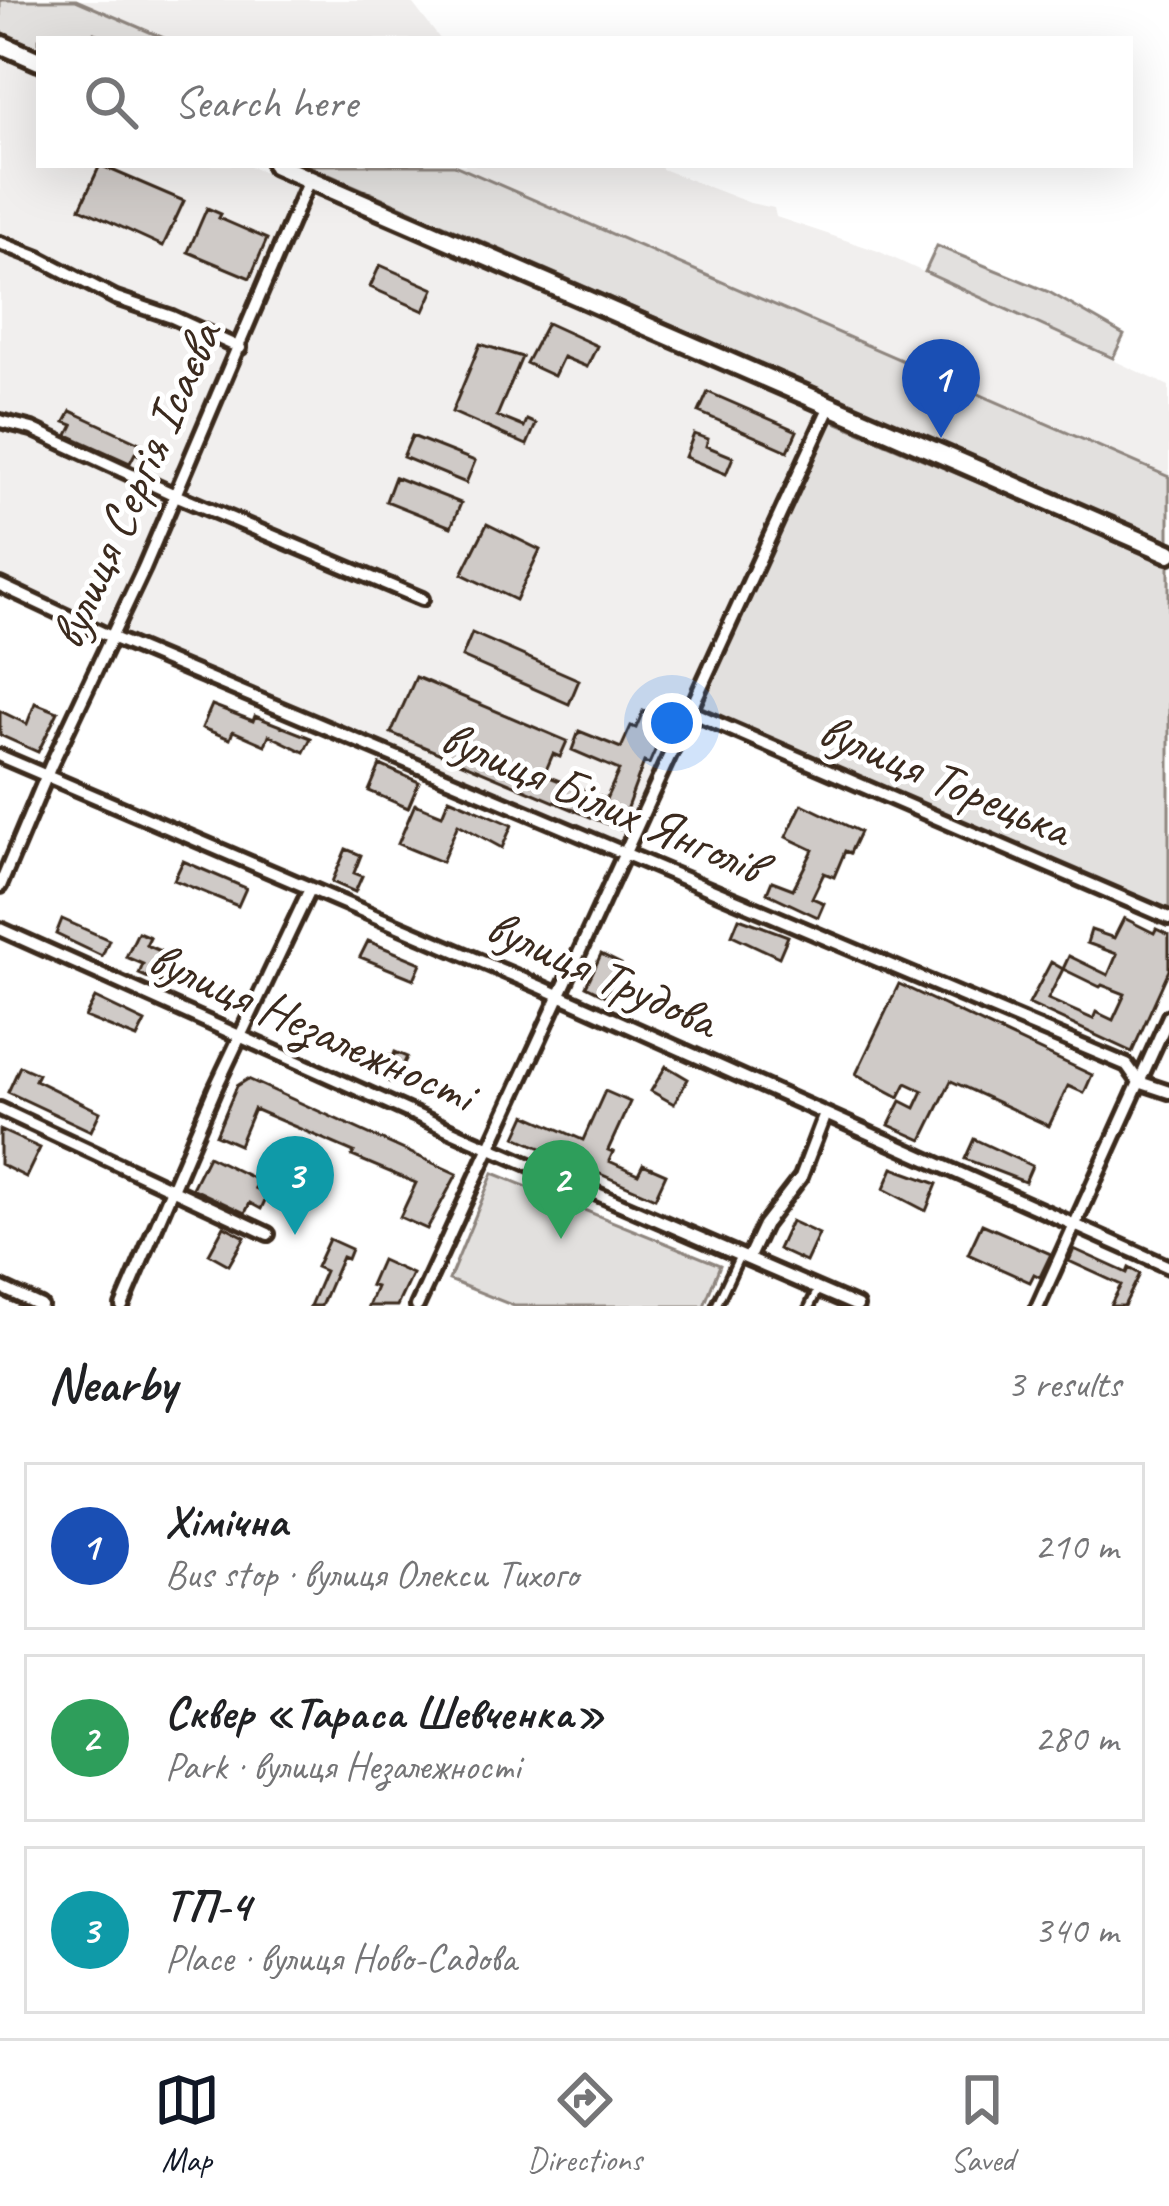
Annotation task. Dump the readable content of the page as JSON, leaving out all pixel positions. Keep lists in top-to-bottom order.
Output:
{
  "streets": {
    "street": [
      "вулиця Сергія Ісаєва",
      "вулиця Торецька",
      "вулиця Білих Янголів",
      "вулиця Трудова",
      "вулиця Незалежності"
    ]
  },
  "crossings": [
    ["вулиця Сергія Ісаєва", "вулиця Білих Янголів"],
    ["вулиця Сергія Ісаєва", "вулиця Трудова"]
  ],
  "page": {
    "search": "Search here",
    "pins": ["1", "3", "2"],
    "heading": ["Nearby", "3 results"],
    "list": [
      {
        "mark": "1",
        "name": "Хімічна",
        "note": "Bus stop · вулиця Олекси Тихого",
        "value": "210 m"
      },
      {
        "mark": "2",
        "name": "Сквер «Тараса Шевченка»",
        "note": "Park · вулиця Незалежності",
        "value": "280 m"
      },
      {
        "mark": "3",
        "name": "ТП-4",
        "note": "Place · вулиця Ново-Садова",
        "value": "340 m"
      }
    ],
    "nav": ["Map", "Directions", "Saved"]
  }
}
